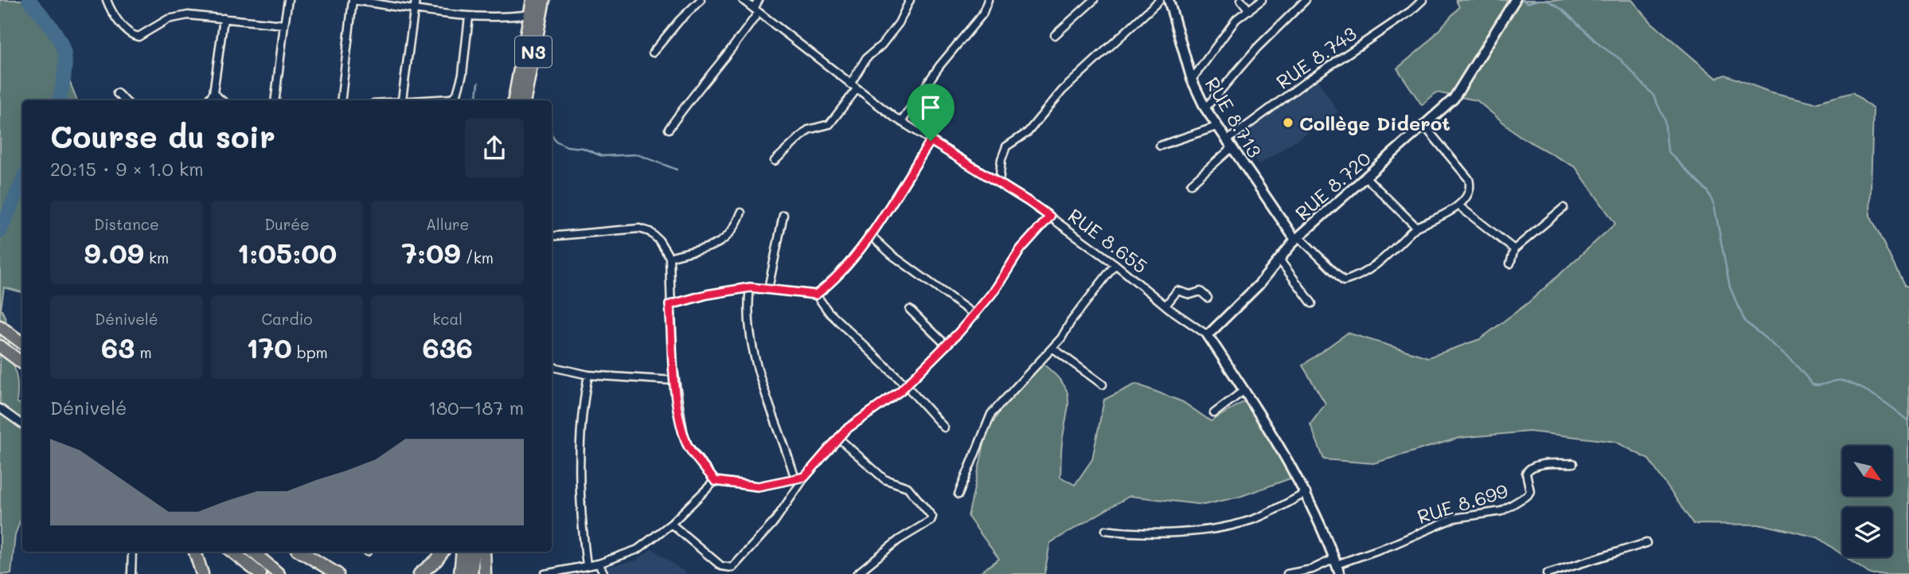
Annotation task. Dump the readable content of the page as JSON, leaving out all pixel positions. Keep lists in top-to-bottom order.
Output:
{
  "streets": {
    "highway": ["N3"],
    "main road": ["RUE 8.713", "RUE 8.720", "RUE 8.655"],
    "street": ["RUE 8.743", "RUE 8.699"]
  },
  "crossings": [
    ["RUE 8.743", "RUE 8.713"],
    ["RUE 8.713", "RUE 8.720"],
    ["RUE 8.655", "RUE 8.699"]
  ],
  "places": ["Collège Diderot"],
  "north": "bottom right",
  "page": {
    "heading": ["Course du soir", "20:15 · 9 × 1.0 km"],
    "stats": [
      ["Distance", "9.09 km"],
      ["Durée", "1:05:00"],
      ["Allure", "7:09 /km"],
      ["Dénivelé", "63 m"],
      ["Cardio", "170 bpm"],
      ["kcal", "636"]
    ],
    "chart": ["Dénivelé", "180–187 m"]
  }
}
